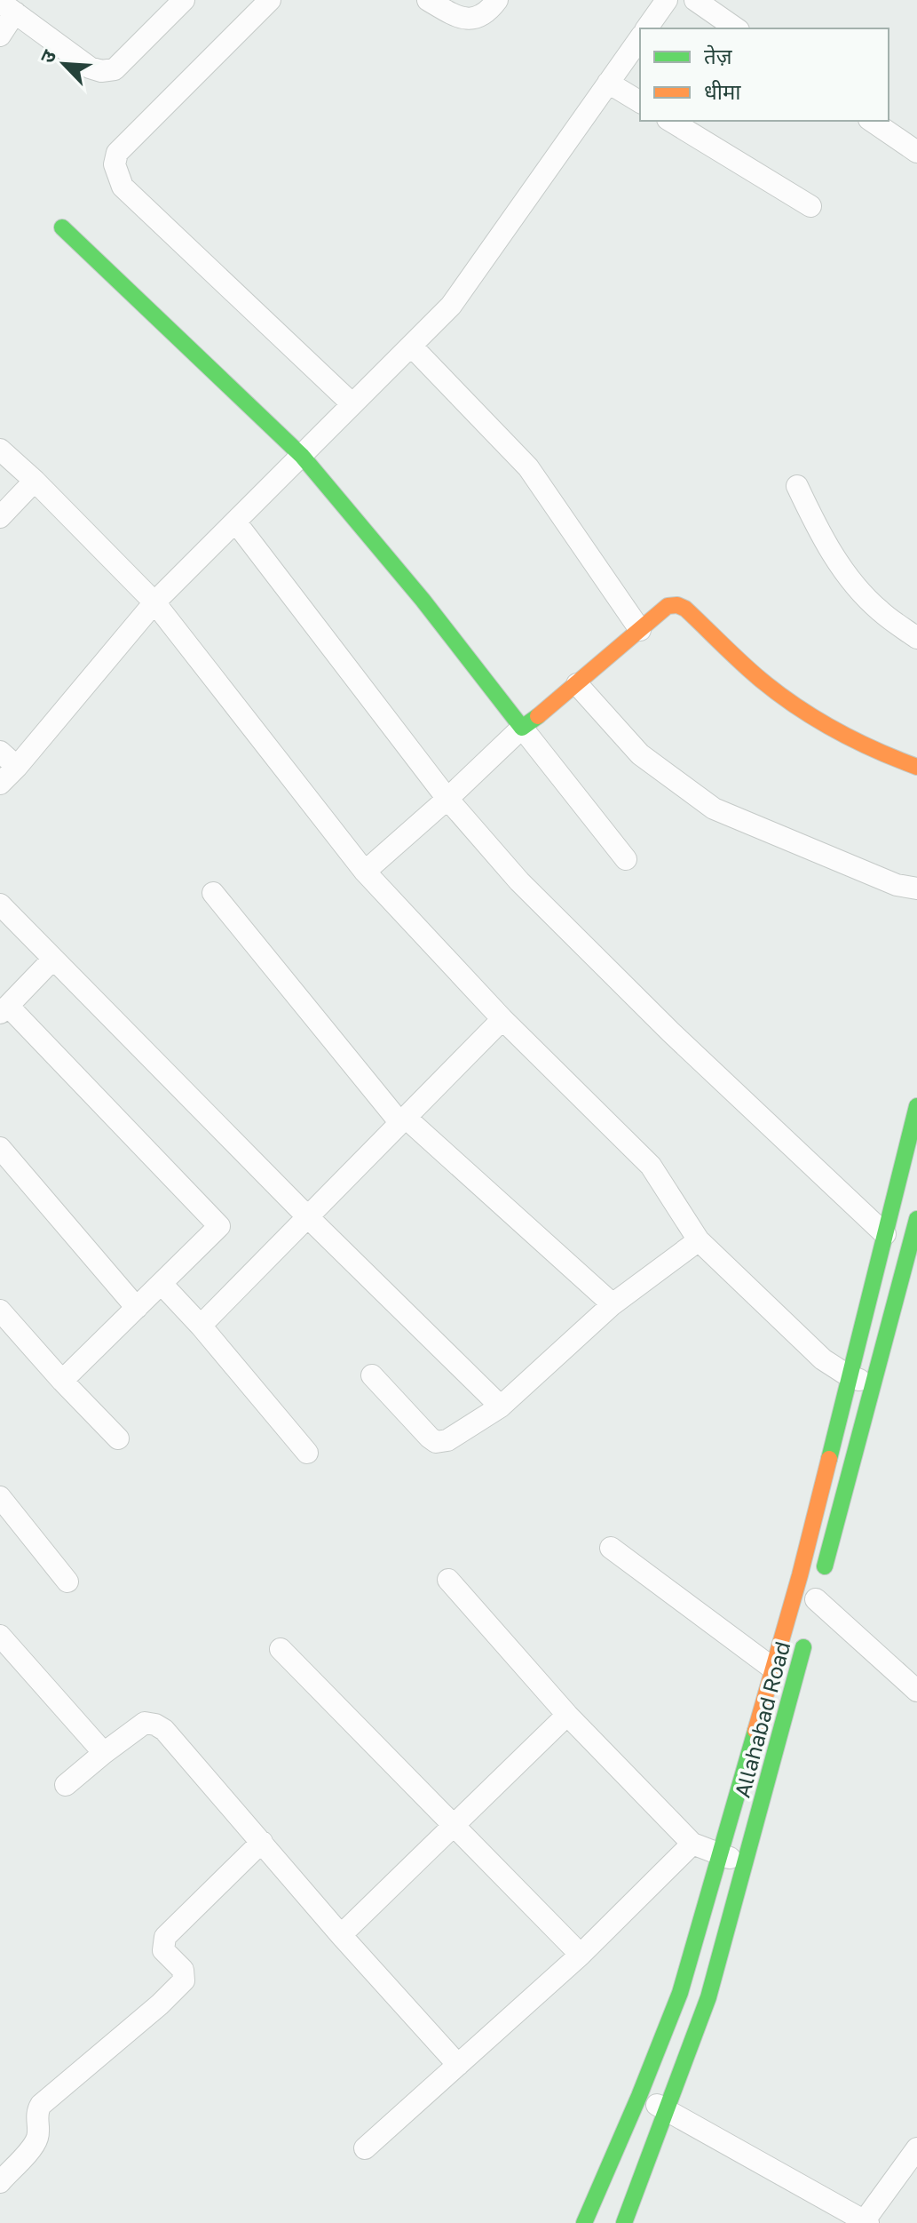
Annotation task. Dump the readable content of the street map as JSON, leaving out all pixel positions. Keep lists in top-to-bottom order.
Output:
{
  "streets": {
    "main road": ["Allahabad Road"]
  },
  "legend": ["तेज़", "धीमा"],
  "north": "top left"
}
